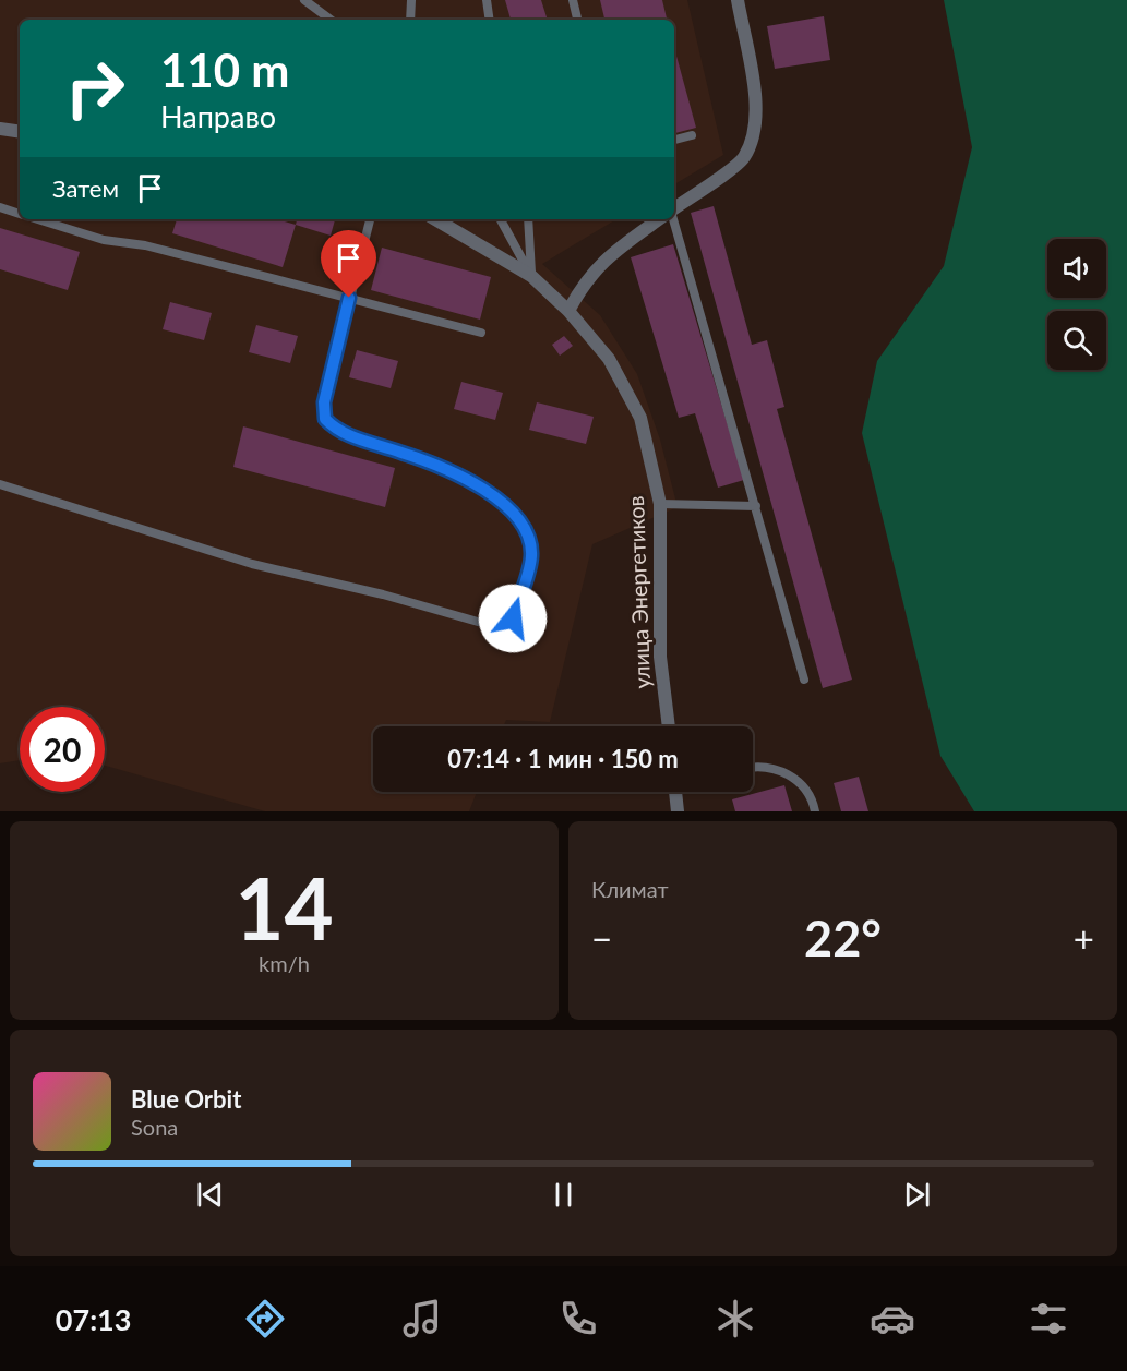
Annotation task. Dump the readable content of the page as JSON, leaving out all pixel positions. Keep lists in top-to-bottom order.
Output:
{
  "streets": {
    "street": ["улица Энергетиков"]
  },
  "page": {
    "turn": ["110 m", "Направо"],
    "then": "Затем",
    "limit": "20",
    "trip": "07:14 · 1 мин · 150 m",
    "tile": [
      ["14", "km/h"],
      "Климат"
    ],
    "heat": ["−", "22°", "+"],
    "song": ["Blue Orbit", "Sona"],
    "tabs": "07:13"
  }
}
